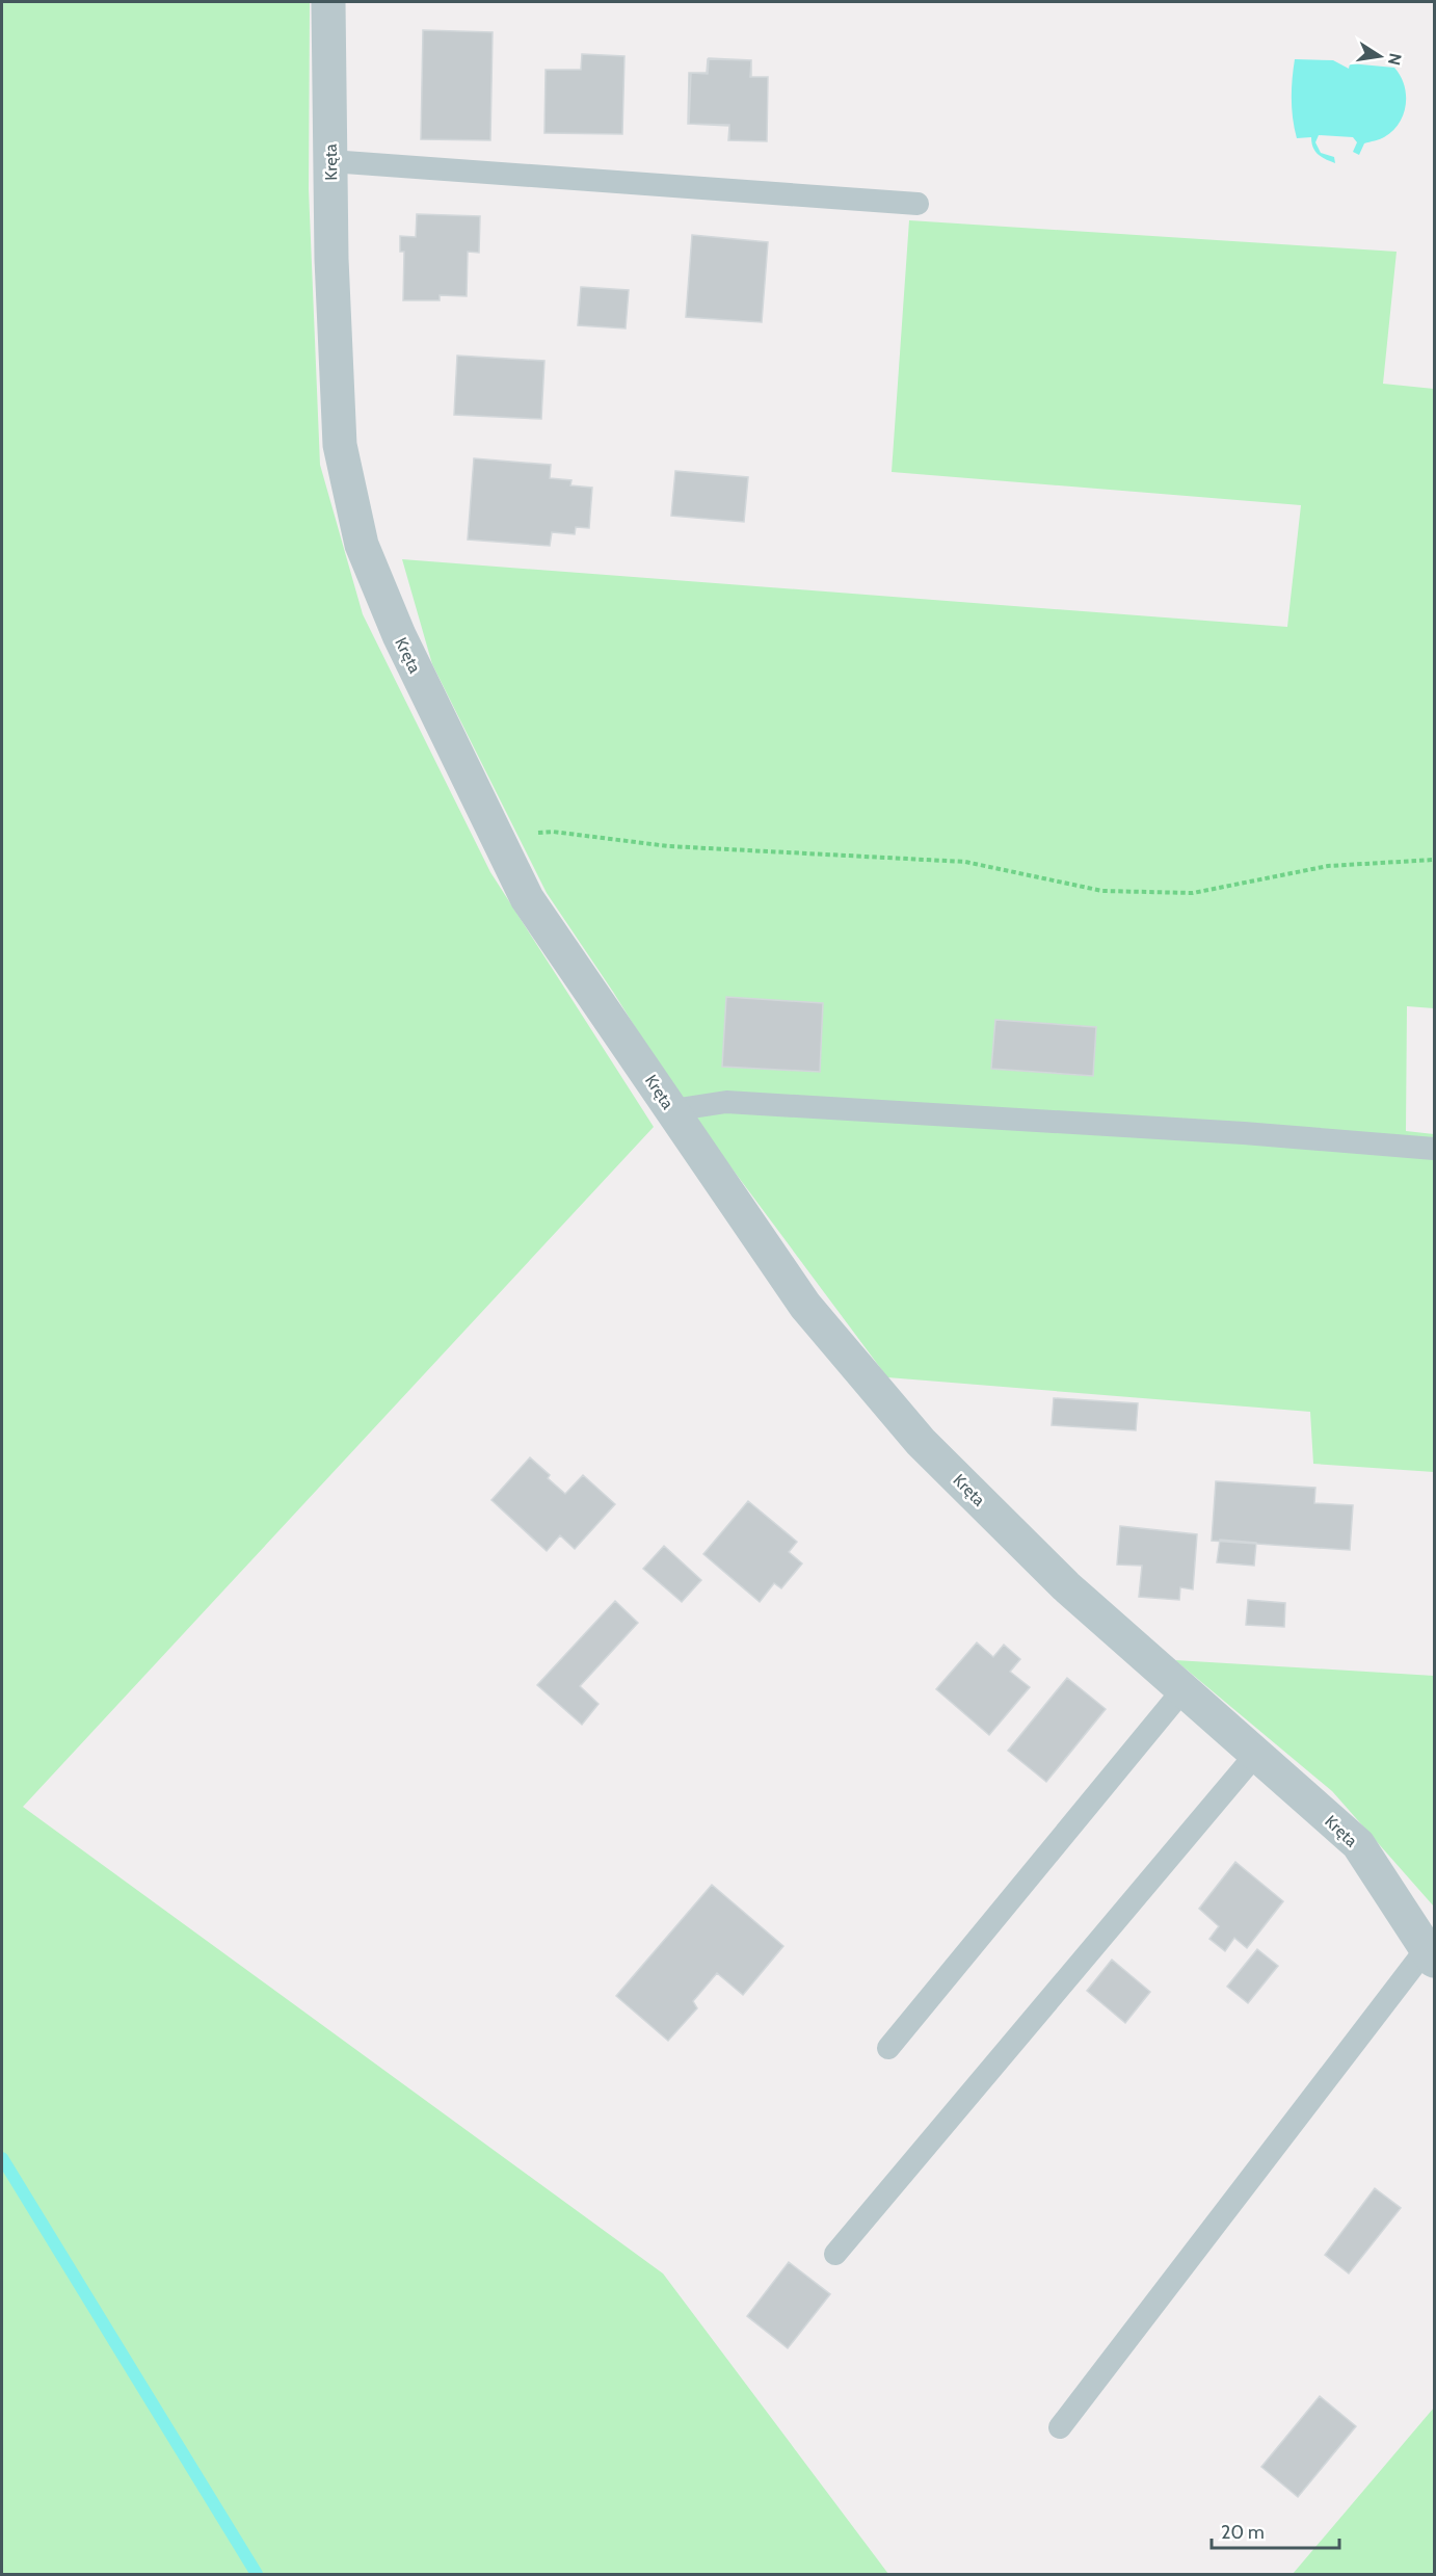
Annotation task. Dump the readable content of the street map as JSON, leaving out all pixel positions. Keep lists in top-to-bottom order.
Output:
{
  "streets": {
    "street": ["Kręta"]
  },
  "scale_bar": "20 m",
  "north": "right"
}
